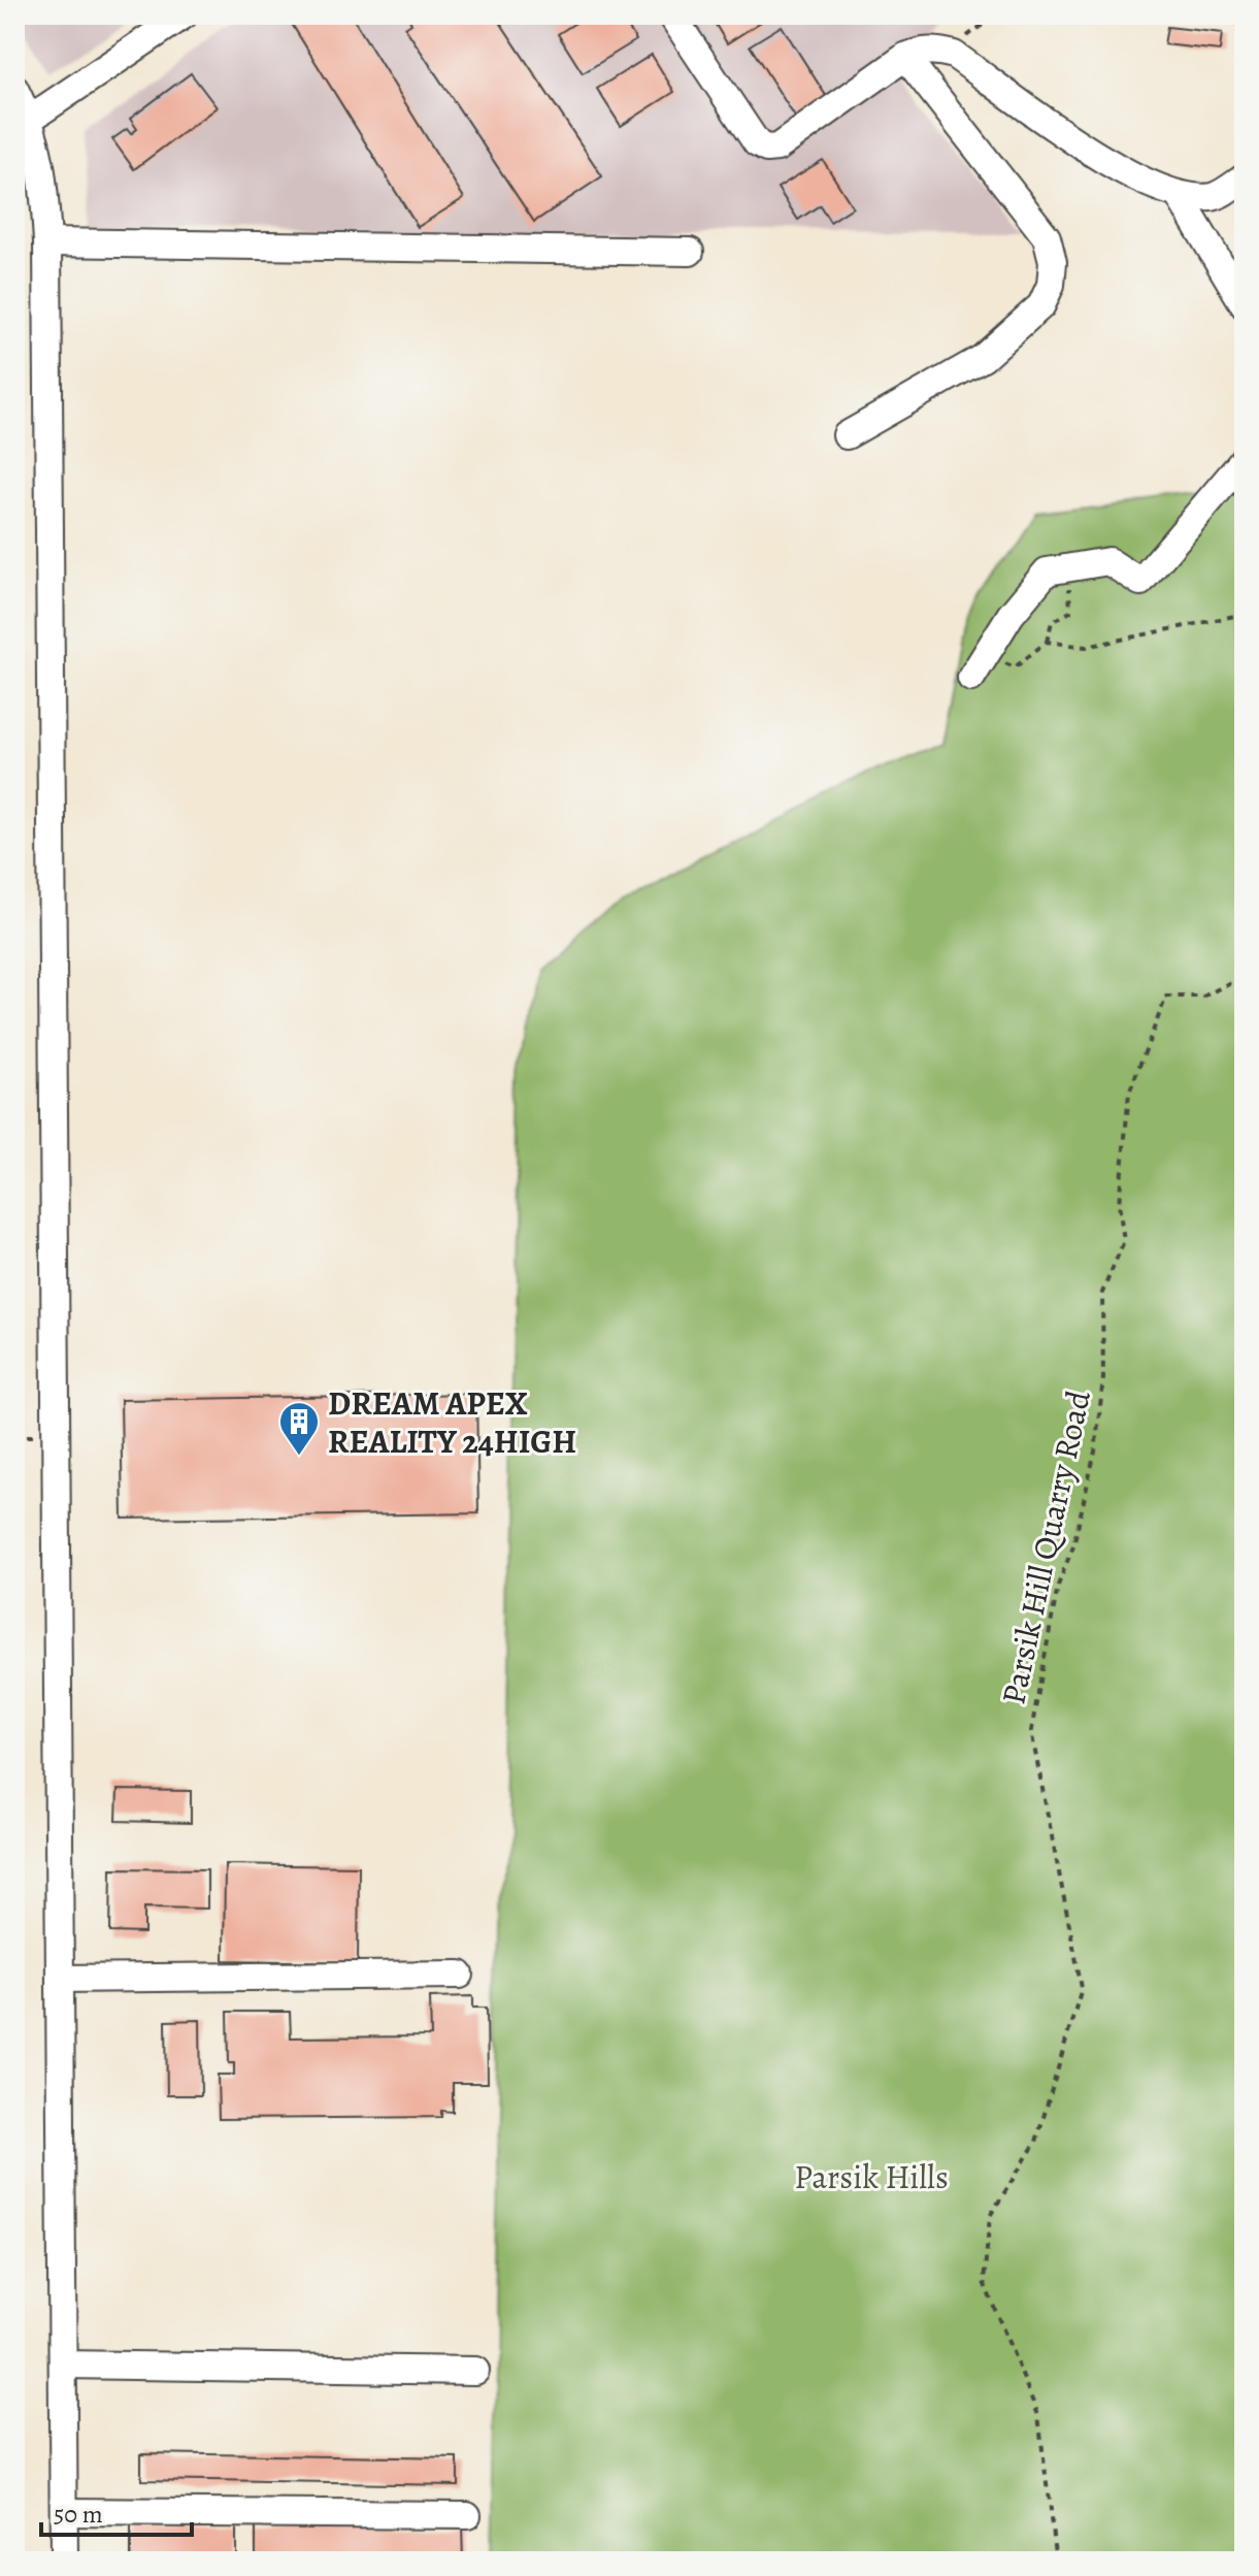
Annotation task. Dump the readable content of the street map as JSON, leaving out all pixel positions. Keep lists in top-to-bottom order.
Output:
{
  "streets": {
    "path": ["Parsik Hill Quarry Road"]
  },
  "parks": ["Parsik Hills"],
  "places": {
    "building": ["DREAM APEX REALITY 24HIGH"]
  },
  "scale_bar": "50 m"
}
